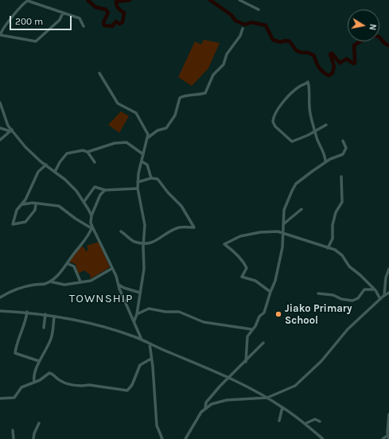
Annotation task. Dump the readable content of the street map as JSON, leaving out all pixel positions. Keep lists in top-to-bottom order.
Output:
{
  "districts": ["TOWNSHIP"],
  "places": ["Jiako Primary School"],
  "scale_bar": "200 m",
  "north": "right"
}
